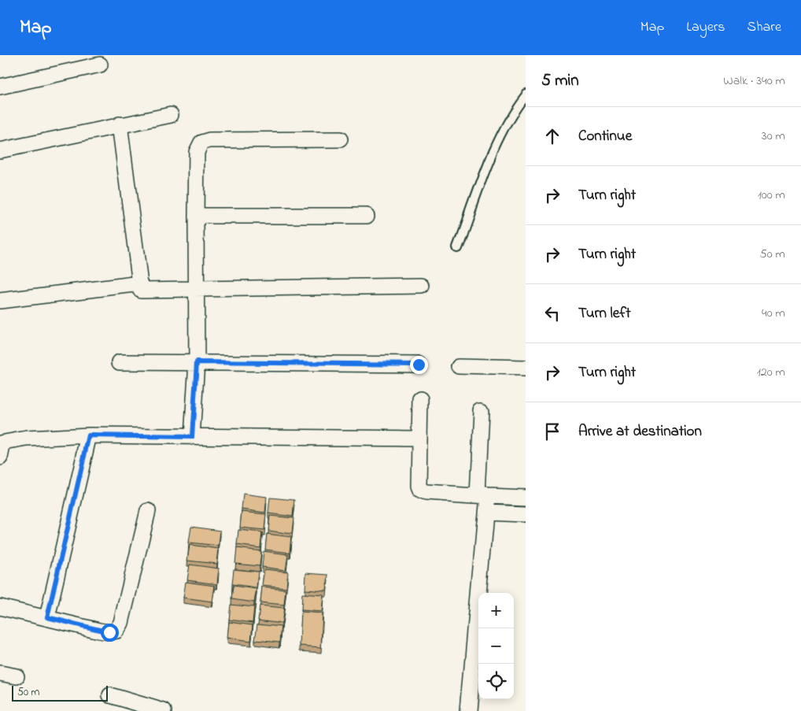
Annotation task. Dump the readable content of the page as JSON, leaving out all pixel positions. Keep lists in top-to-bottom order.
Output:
{
  "scale_bar": "50 m",
  "page": {
    "header": "Map",
    "nav": ["Map", "Layers", "Share"],
    "heading": ["5 min", "Walk · 340 m"],
    "list": [
      ["Continue", "30 m"],
      ["Turn right", "100 m"],
      ["Turn right", "50 m"],
      ["Turn left", "40 m"],
      ["Turn right", "120 m"],
      "Arrive at destination"
    ],
    "map_buttons": ["+", "−"],
    "scale": "50 m"
  }
}
